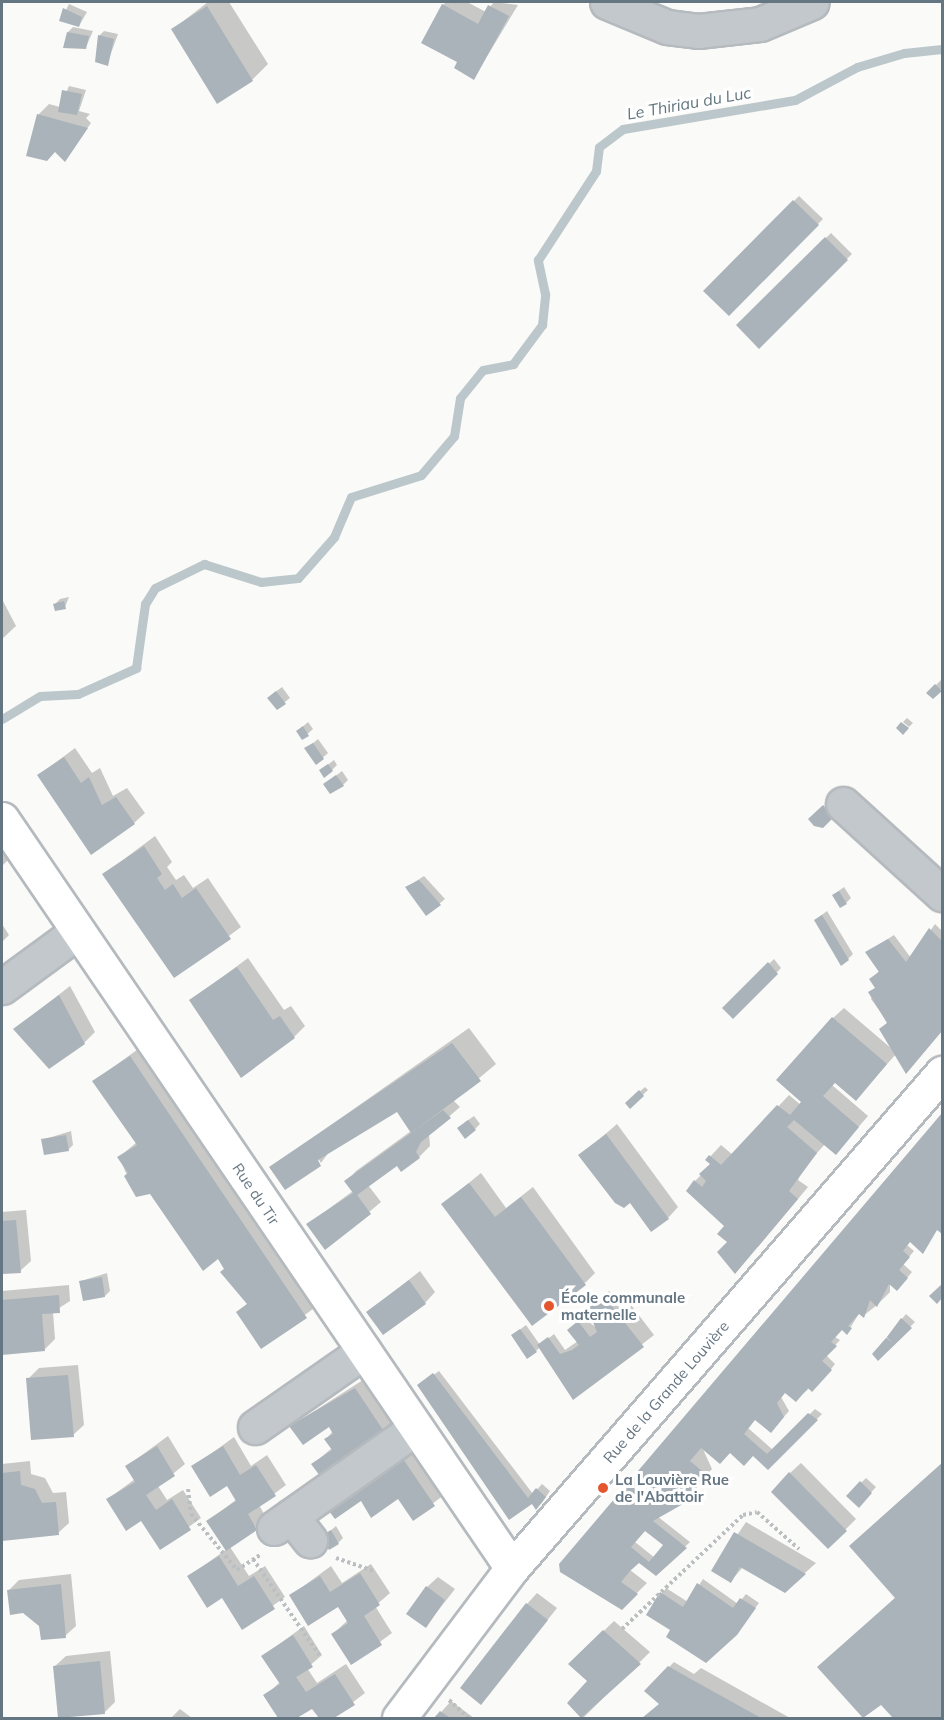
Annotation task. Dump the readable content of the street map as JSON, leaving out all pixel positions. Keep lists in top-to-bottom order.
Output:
{
  "streets": {
    "main road": ["Rue du Tir", "Rue de la Grande Louvière"]
  },
  "crossings": [
    ["Rue du Tir", "Rue de la Grande Louvière"]
  ],
  "water": ["Le Thiriau du Luc"],
  "places": ["École communale maternelle", "La Louvière Rue de l'Abattoir"]
}
